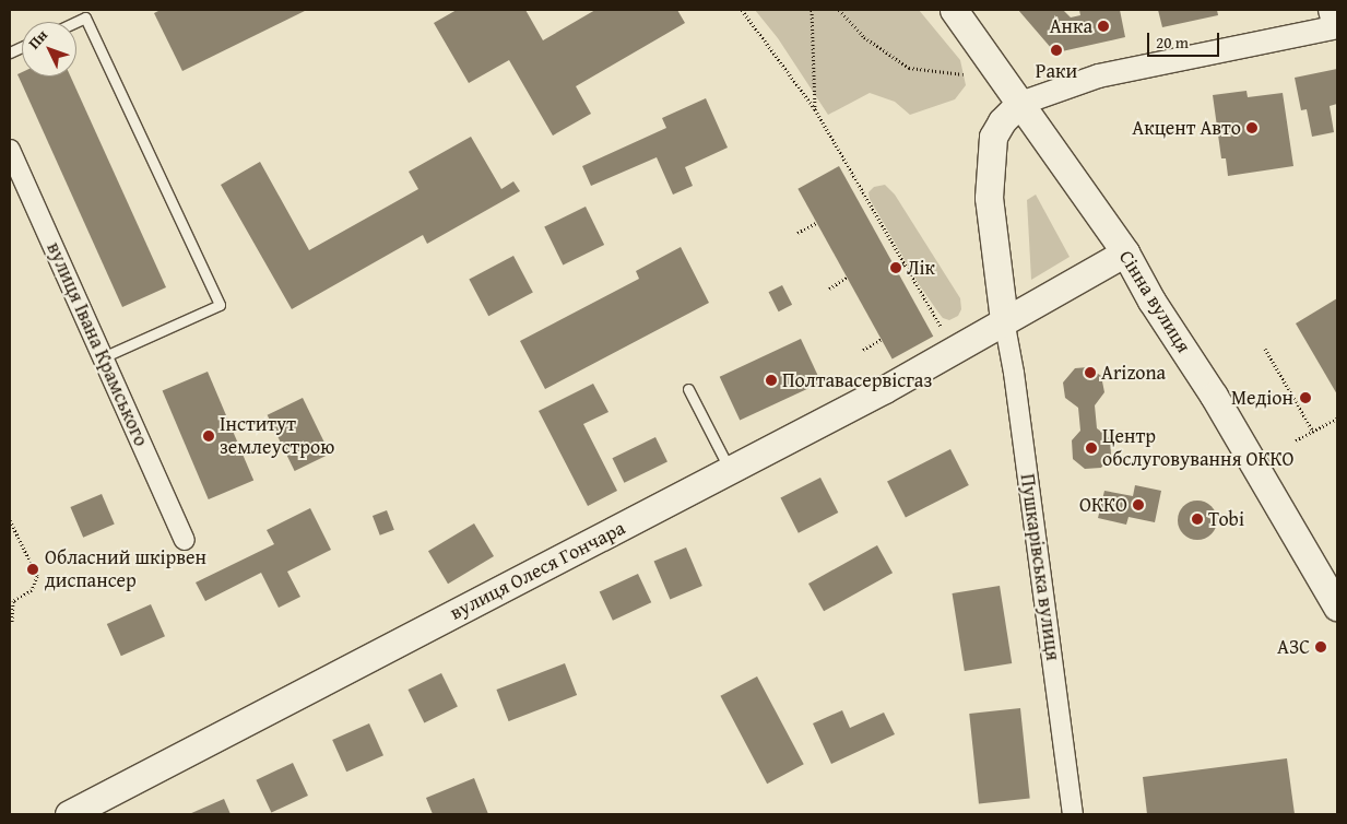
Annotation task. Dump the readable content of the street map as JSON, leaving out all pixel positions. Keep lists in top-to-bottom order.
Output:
{
  "streets": {
    "main road": ["Сінна вулиця", "вулиця Олеся Гончара"],
    "street": ["вулиця Івана Крамського", "Пушкарівська вулиця"]
  },
  "crossings": [
    ["Сінна вулиця", "вулиця Олеся Гончара"],
    ["Пушкарівська вулиця", "вулиця Олеся Гончара"]
  ],
  "places": [
    "Анка",
    "Раки",
    "Акцент Авто",
    "Лік",
    "Arizona",
    "Полтавасервісгаз",
    "Медіон",
    "Інститут землеустрою",
    "Центр обслуговування ОККО",
    "ОККО",
    "Tobi",
    "Обласний шкірвен диспансер",
    "АЗС"
  ],
  "scale_bar": "20 m",
  "north": "top left"
}
